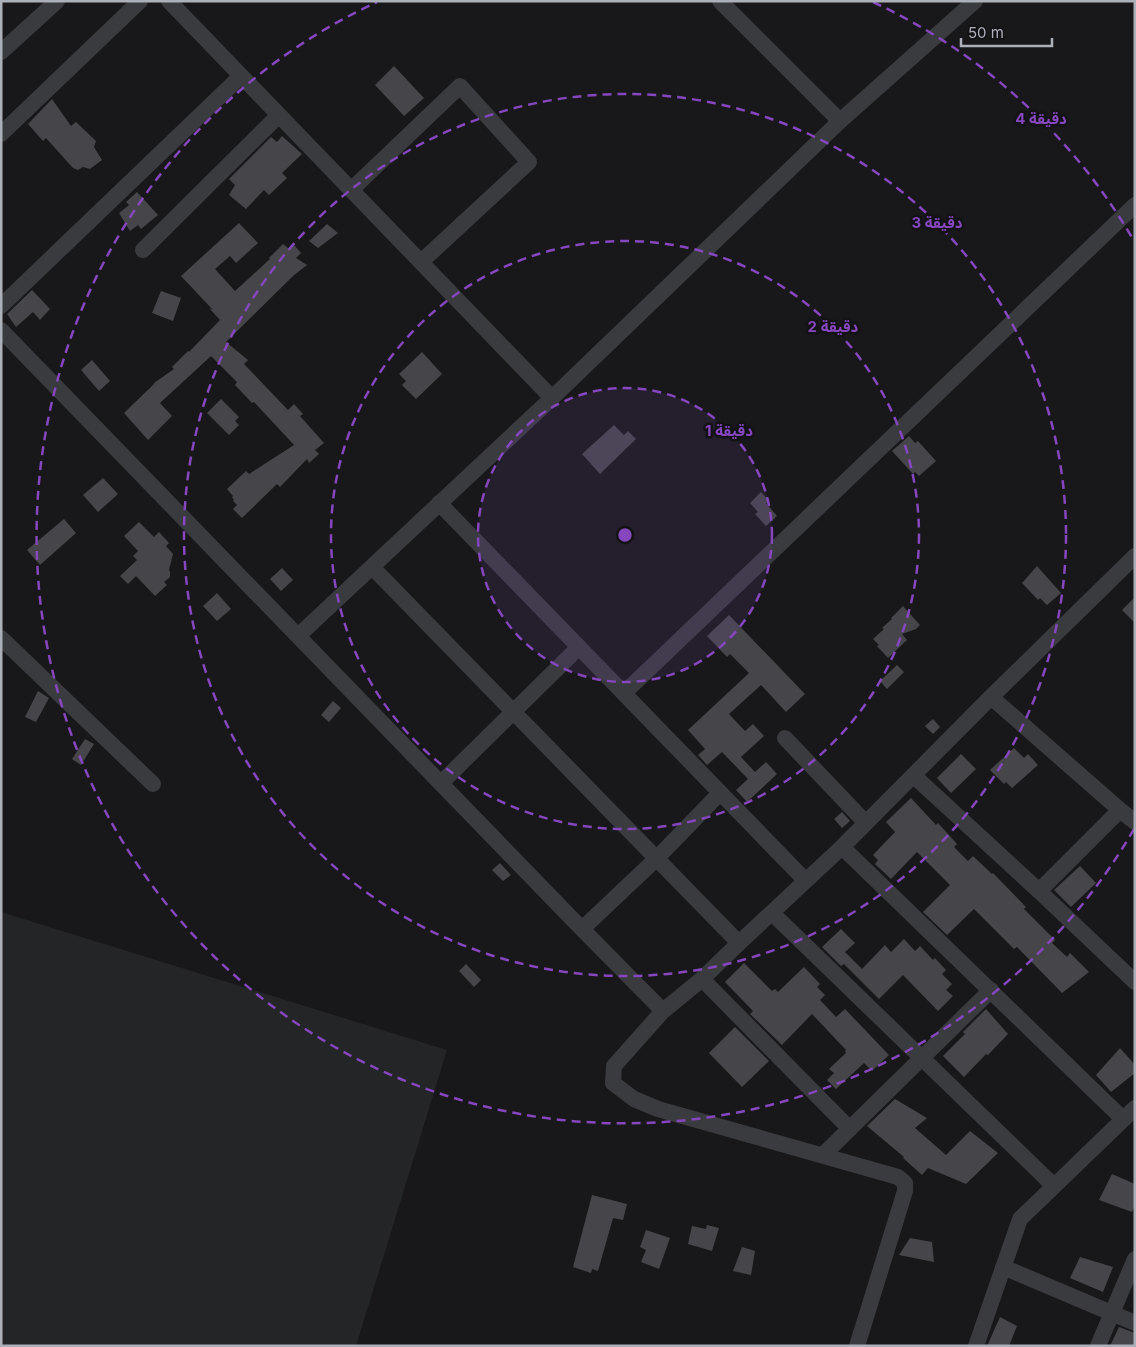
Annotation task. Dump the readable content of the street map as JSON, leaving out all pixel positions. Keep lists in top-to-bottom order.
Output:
{
  "scale_bar": "50 m",
  "rings": [
    "4 دقيقة",
    "3 دقيقة",
    "2 دقيقة",
    "1 دقيقة"
  ]
}
